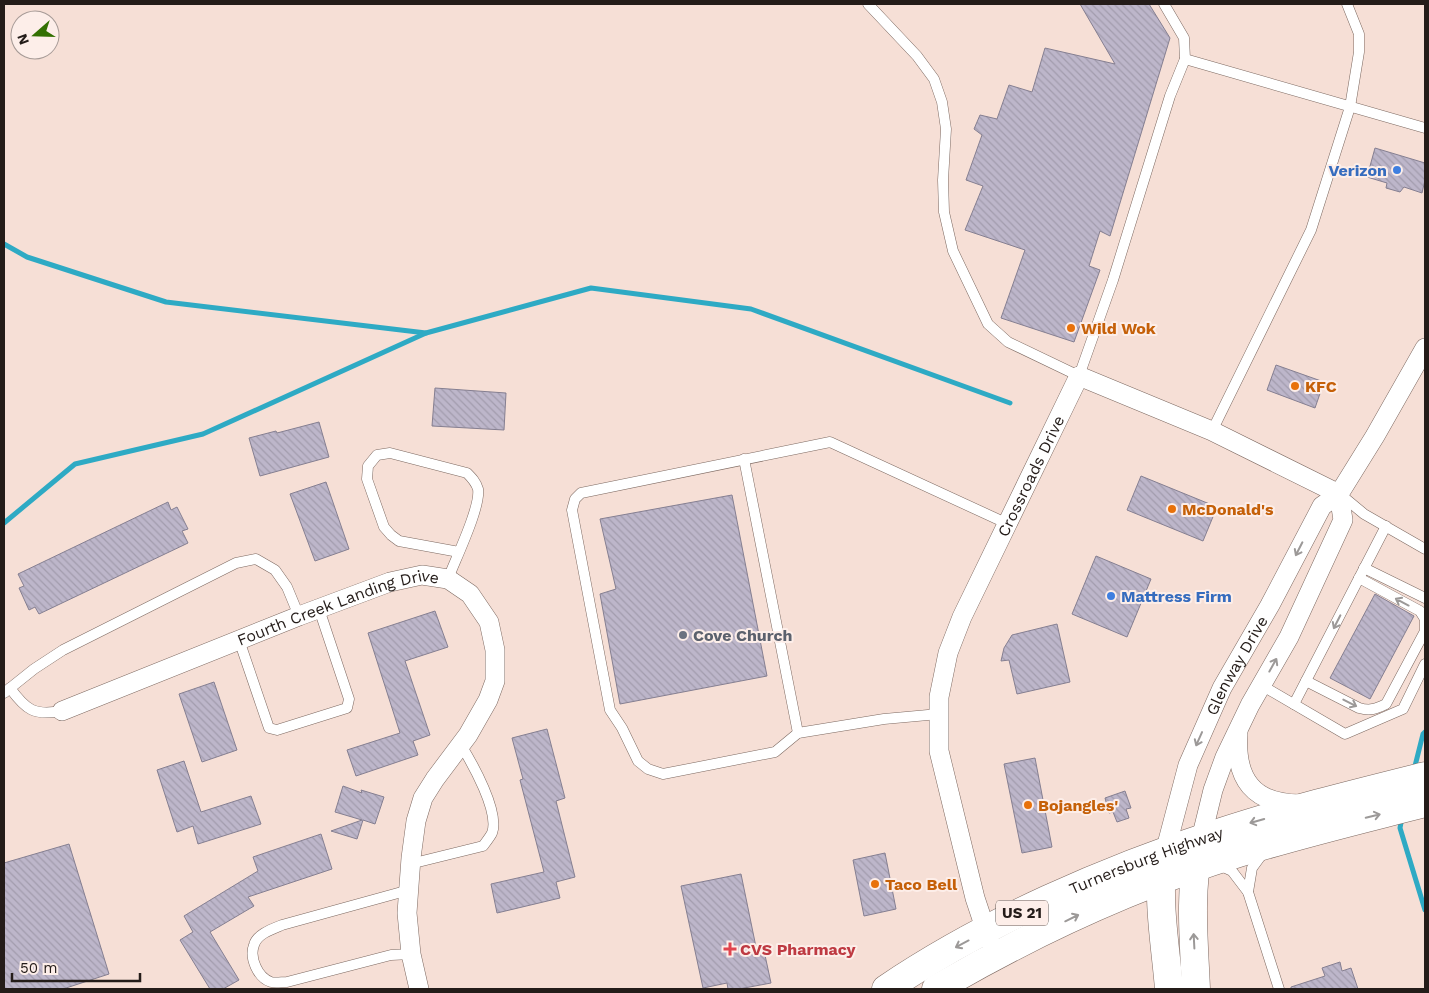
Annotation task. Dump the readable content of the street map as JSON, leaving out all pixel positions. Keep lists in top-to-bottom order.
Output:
{
  "streets": {
    "main road": ["Turnersburg Highway", "US 21"],
    "street": ["Crossroads Drive", "Fourth Creek Landing Drive", "Glenway Drive"]
  },
  "crossings": [
    ["Crossroads Drive", "Turnersburg Highway"],
    ["Glenway Drive", "Turnersburg Highway"]
  ],
  "places": {
    "other": [
      "Verizon",
      "Wild Wok",
      "KFC",
      "McDonald's",
      "Mattress Firm",
      "Cove Church",
      "Bojangles'",
      "Taco Bell"
    ],
    "health": ["CVS Pharmacy"]
  },
  "scale_bar": "50 m",
  "north": "left"
}
